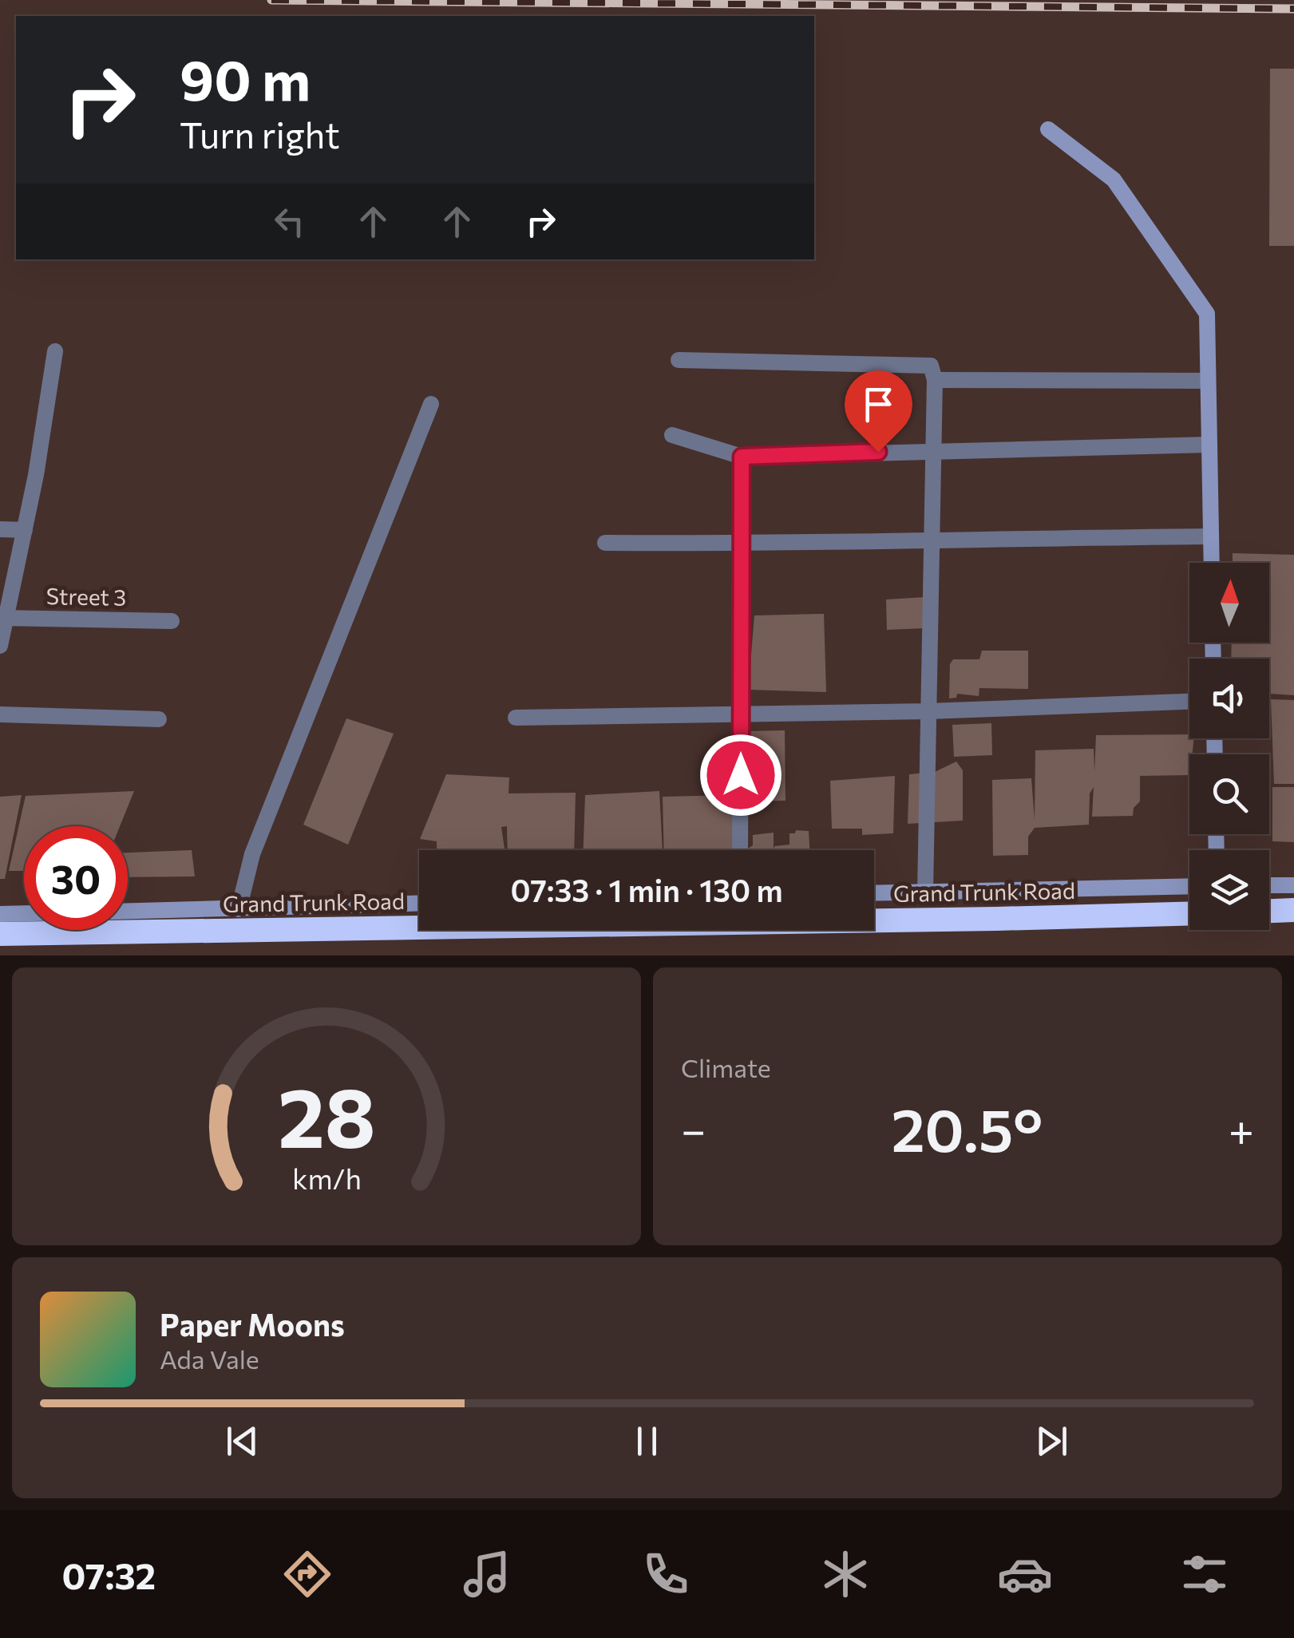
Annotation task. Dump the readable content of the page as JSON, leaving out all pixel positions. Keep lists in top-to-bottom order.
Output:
{
  "streets": {
    "highway": ["Grand Trunk Road"],
    "street": ["Street 3"]
  },
  "north": "top",
  "page": {
    "turn": ["90 m", "Turn right"],
    "limit": "30",
    "trip": "07:33 · 1 min · 130 m",
    "tile": "Climate",
    "heat": ["−", "20.5°", "+"],
    "song": ["Paper Moons", "Ada Vale"],
    "tabs": "07:32",
    "gauge": ["28", "km/h"]
  }
}
